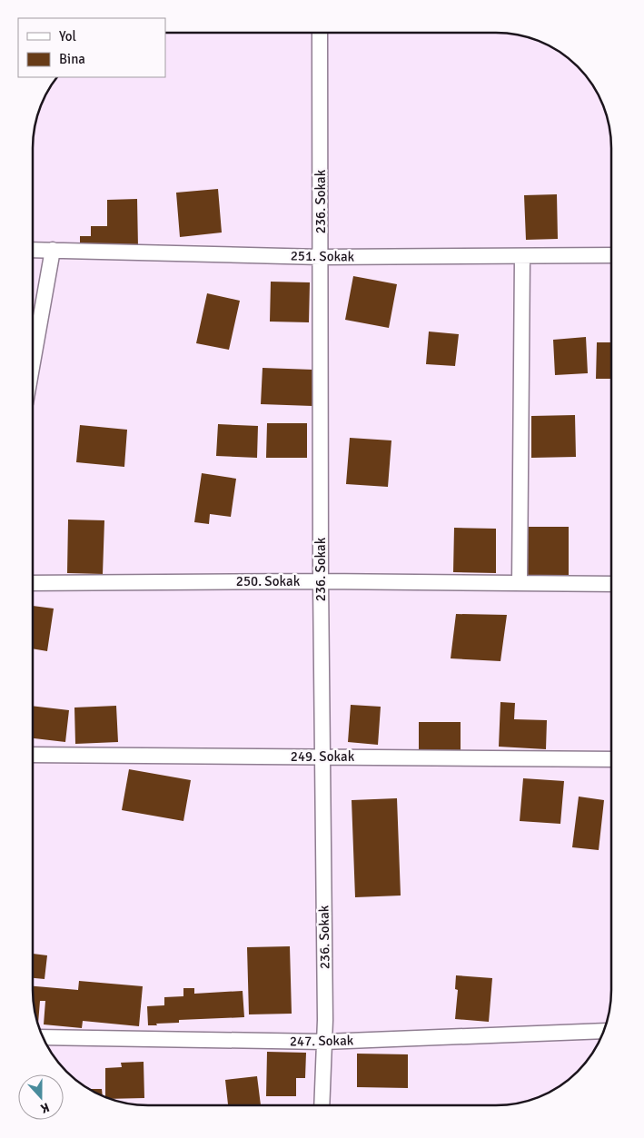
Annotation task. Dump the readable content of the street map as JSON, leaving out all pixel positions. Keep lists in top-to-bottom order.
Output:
{
  "streets": {
    "street": [
      "236. Sokak",
      "251. Sokak",
      "250. Sokak",
      "249. Sokak",
      "247. Sokak"
    ]
  },
  "crossings": [
    ["236. Sokak", "251. Sokak"],
    ["236. Sokak", "250. Sokak"],
    ["236. Sokak", "249. Sokak"],
    ["236. Sokak", "247. Sokak"]
  ],
  "legend": ["Yol", "Bina"],
  "north": "bottom"
}
